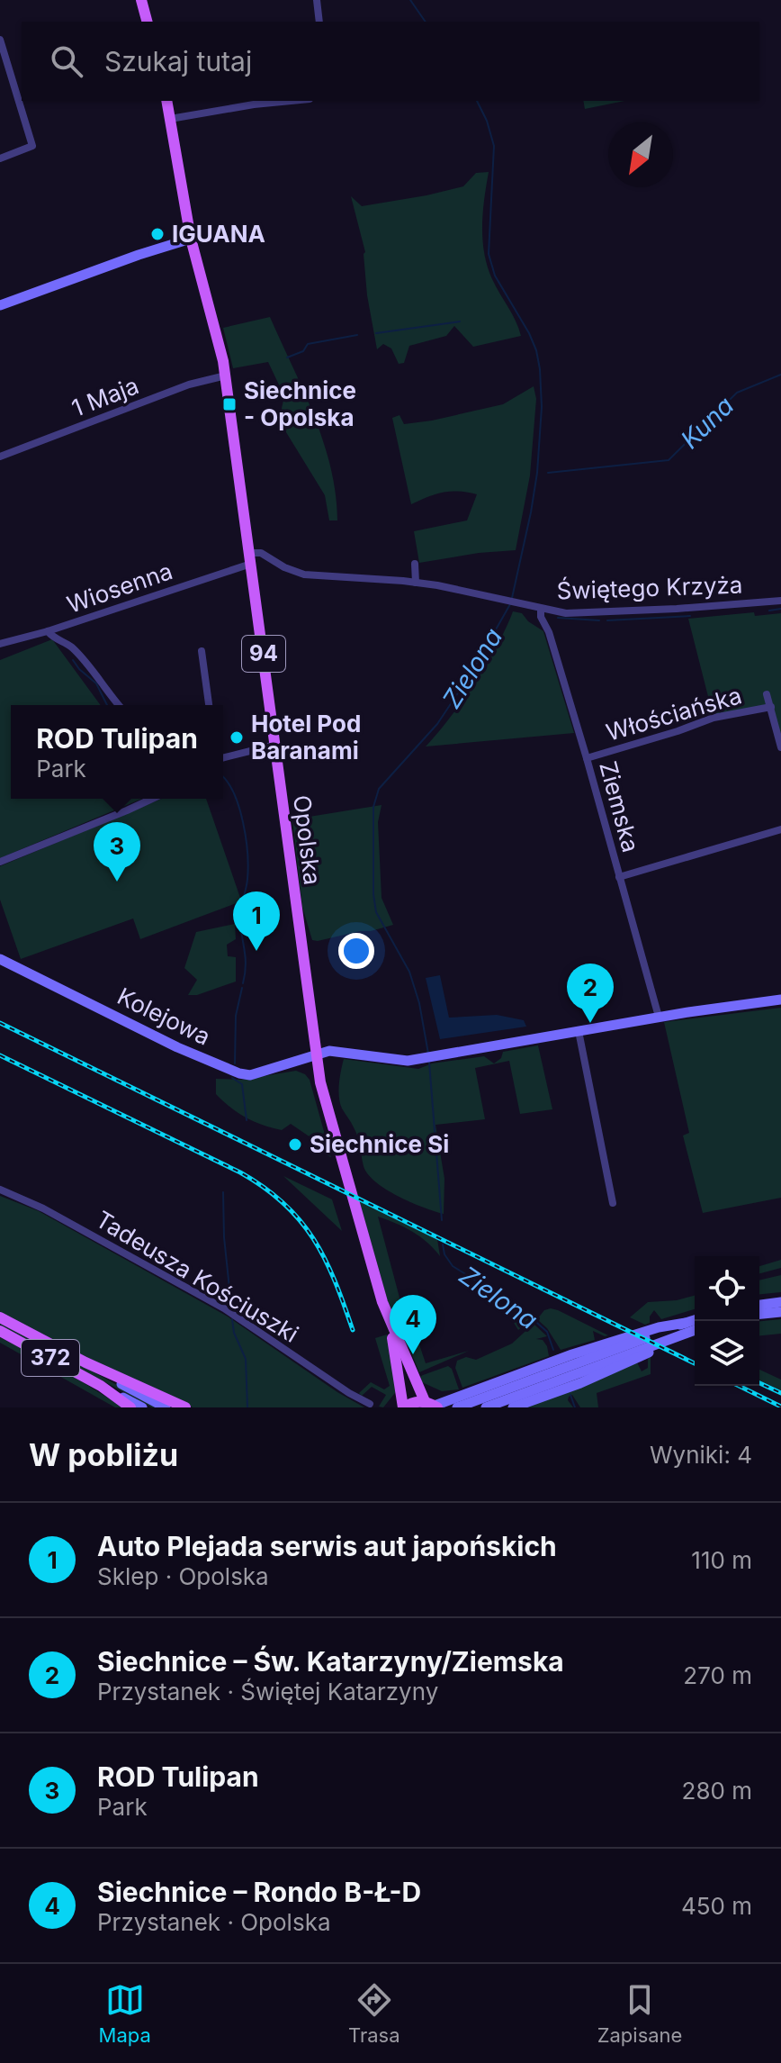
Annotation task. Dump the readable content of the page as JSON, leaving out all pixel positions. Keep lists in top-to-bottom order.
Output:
{
  "streets": {
    "main road": [
      "94",
      "Opolska",
      "Kolejowa",
      "372"
    ],
    "street": [
      "1 Maja",
      "Wiosenna",
      "Świętego Krzyża",
      "Włościańska",
      "Ziemska",
      "Tadeusza Kościuszki"
    ]
  },
  "crossings": [
    ["1 Maja", "Opolska"],
    ["Wiosenna", "Opolska"],
    ["Świętego Krzyża", "Ziemska"],
    ["94", "Opolska"],
    ["Włościańska", "Ziemska"],
    ["Ziemska", "Kolejowa"],
    ["Opolska", "Kolejowa"]
  ],
  "water": ["Kuna", "Zielona"],
  "places": {
    "other": ["IGUANA", "Hotel Pod Baranami", "Siechnice Si"],
    "transit": ["Siechnice - Opolska"]
  },
  "north": "bottom left",
  "page": {
    "search": "Szukaj tutaj",
    "popup": ["ROD Tulipan", "Park"],
    "pins": [
      "3",
      "1",
      "2",
      "4"
    ],
    "heading": ["W pobliżu", "Wyniki: 4"],
    "list": [
      {
        "mark": "1",
        "name": "Auto Plejada serwis aut japońskich",
        "note": "Sklep · Opolska",
        "value": "110 m"
      },
      {
        "mark": "2",
        "name": "Siechnice – Św. Katarzyny/Ziemska",
        "note": "Przystanek · Świętej Katarzyny",
        "value": "270 m"
      },
      {
        "mark": "3",
        "name": "ROD Tulipan",
        "note": "Park",
        "value": "280 m"
      },
      {
        "mark": "4",
        "name": "Siechnice – Rondo B-Ł-D",
        "note": "Przystanek · Opolska",
        "value": "450 m"
      }
    ],
    "nav": ["Mapa", "Trasa", "Zapisane"]
  }
}
